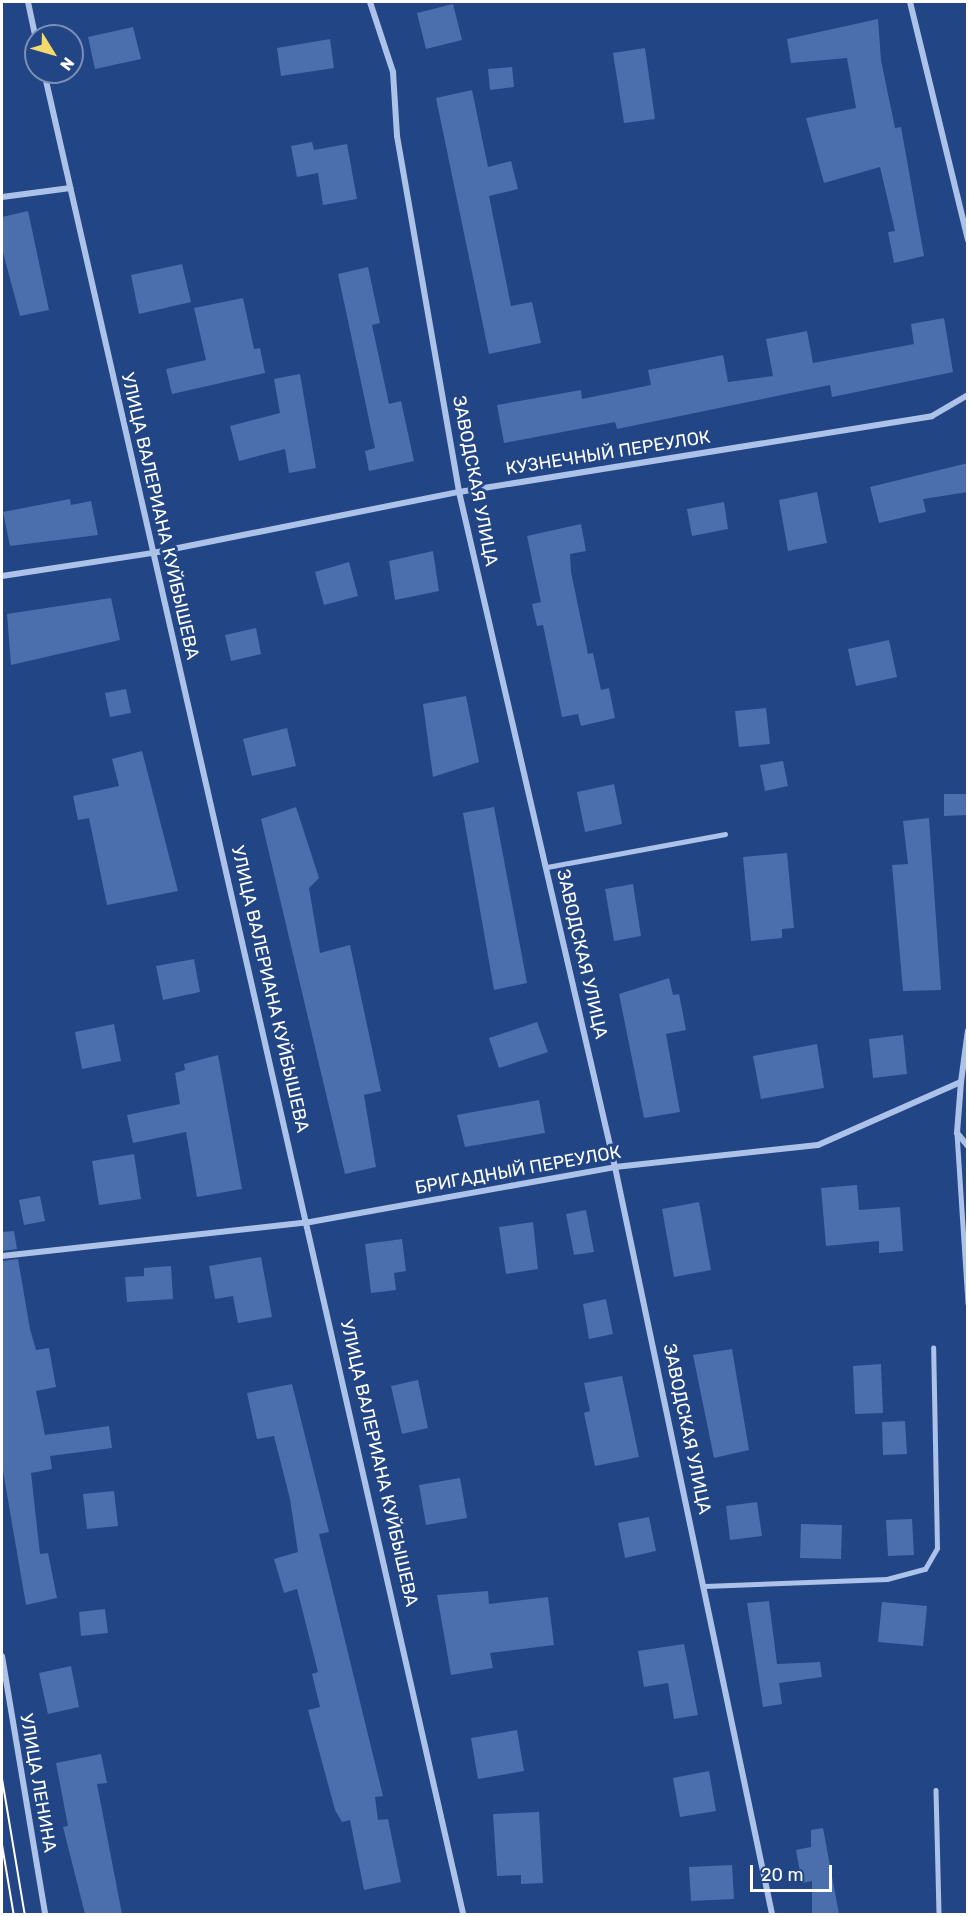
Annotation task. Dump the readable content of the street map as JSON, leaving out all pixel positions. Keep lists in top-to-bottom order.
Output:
{
  "streets": {
    "street": [
      "КУЗНЕЧНЫЙ ПЕРЕУЛОК",
      "ЗАВОДСКАЯ УЛИЦА",
      "УЛИЦА ВАЛЕРИАНА КУЙБЫШЕВА",
      "БРИГАДНЫЙ ПЕРЕУЛОК",
      "УЛИЦА ЛЕНИНА"
    ]
  },
  "crossings": [
    ["КУЗНЕЧНЫЙ ПЕРЕУЛОК", "ЗАВОДСКАЯ УЛИЦА"],
    ["КУЗНЕЧНЫЙ ПЕРЕУЛОК", "УЛИЦА ВАЛЕРИАНА КУЙБЫШЕВА"],
    ["ЗАВОДСКАЯ УЛИЦА", "БРИГАДНЫЙ ПЕРЕУЛОК"],
    ["УЛИЦА ВАЛЕРИАНА КУЙБЫШЕВА", "БРИГАДНЫЙ ПЕРЕУЛОК"]
  ],
  "scale_bar": "20 m",
  "north": "bottom right"
}
